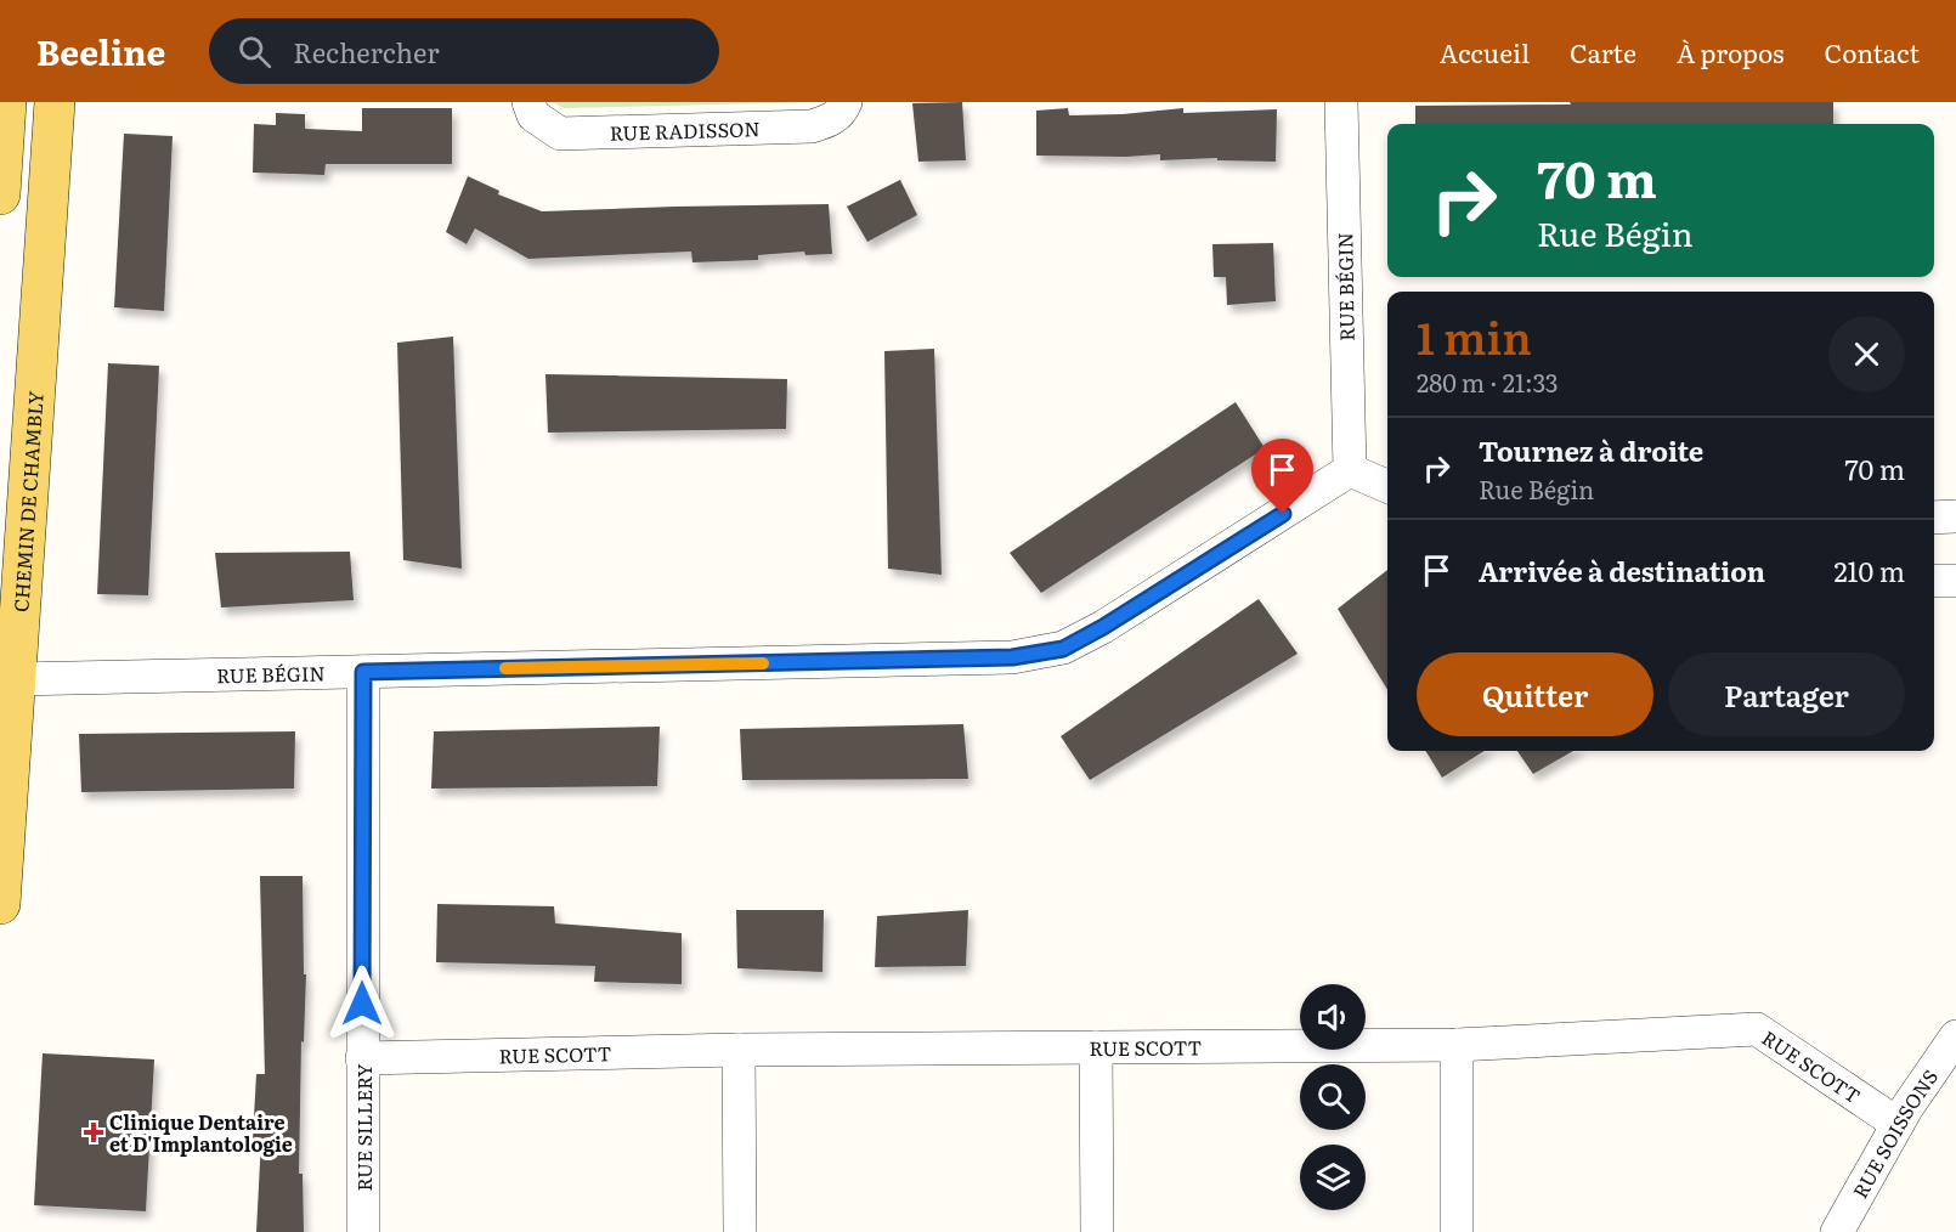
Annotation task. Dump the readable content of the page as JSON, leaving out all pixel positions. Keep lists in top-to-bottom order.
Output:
{
  "streets": {
    "main road": ["CHEMIN DE CHAMBLY"],
    "street": [
      "RUE RADISSON",
      "RUE BÉGIN",
      "RUE SCOTT",
      "RUE SILLERY",
      "RUE SOISSONS"
    ]
  },
  "crossings": [
    ["RUE BÉGIN", "CHEMIN DE CHAMBLY"],
    ["RUE BÉGIN", "RUE SILLERY"],
    ["RUE SCOTT", "RUE SILLERY"],
    ["RUE SCOTT", "RUE SOISSONS"]
  ],
  "places": {
    "health": ["Clinique Dentaire et D'Implantologie"]
  },
  "page": {
    "header": "Beeline",
    "search": "Rechercher",
    "nav": [
      "Accueil",
      "Carte",
      "À propos",
      "Contact"
    ],
    "turn": ["70 m", "Rue Bégin"],
    "heading": ["1 min", "280 m · 21:33"],
    "list": [
      {
        "name": "Tournez à droite",
        "note": "Rue Bégin",
        "value": "70 m"
      },
      {
        "name": "Arrivée à destination",
        "value": "210 m"
      }
    ],
    "buttons": ["Quitter", "Partager"]
  }
}
